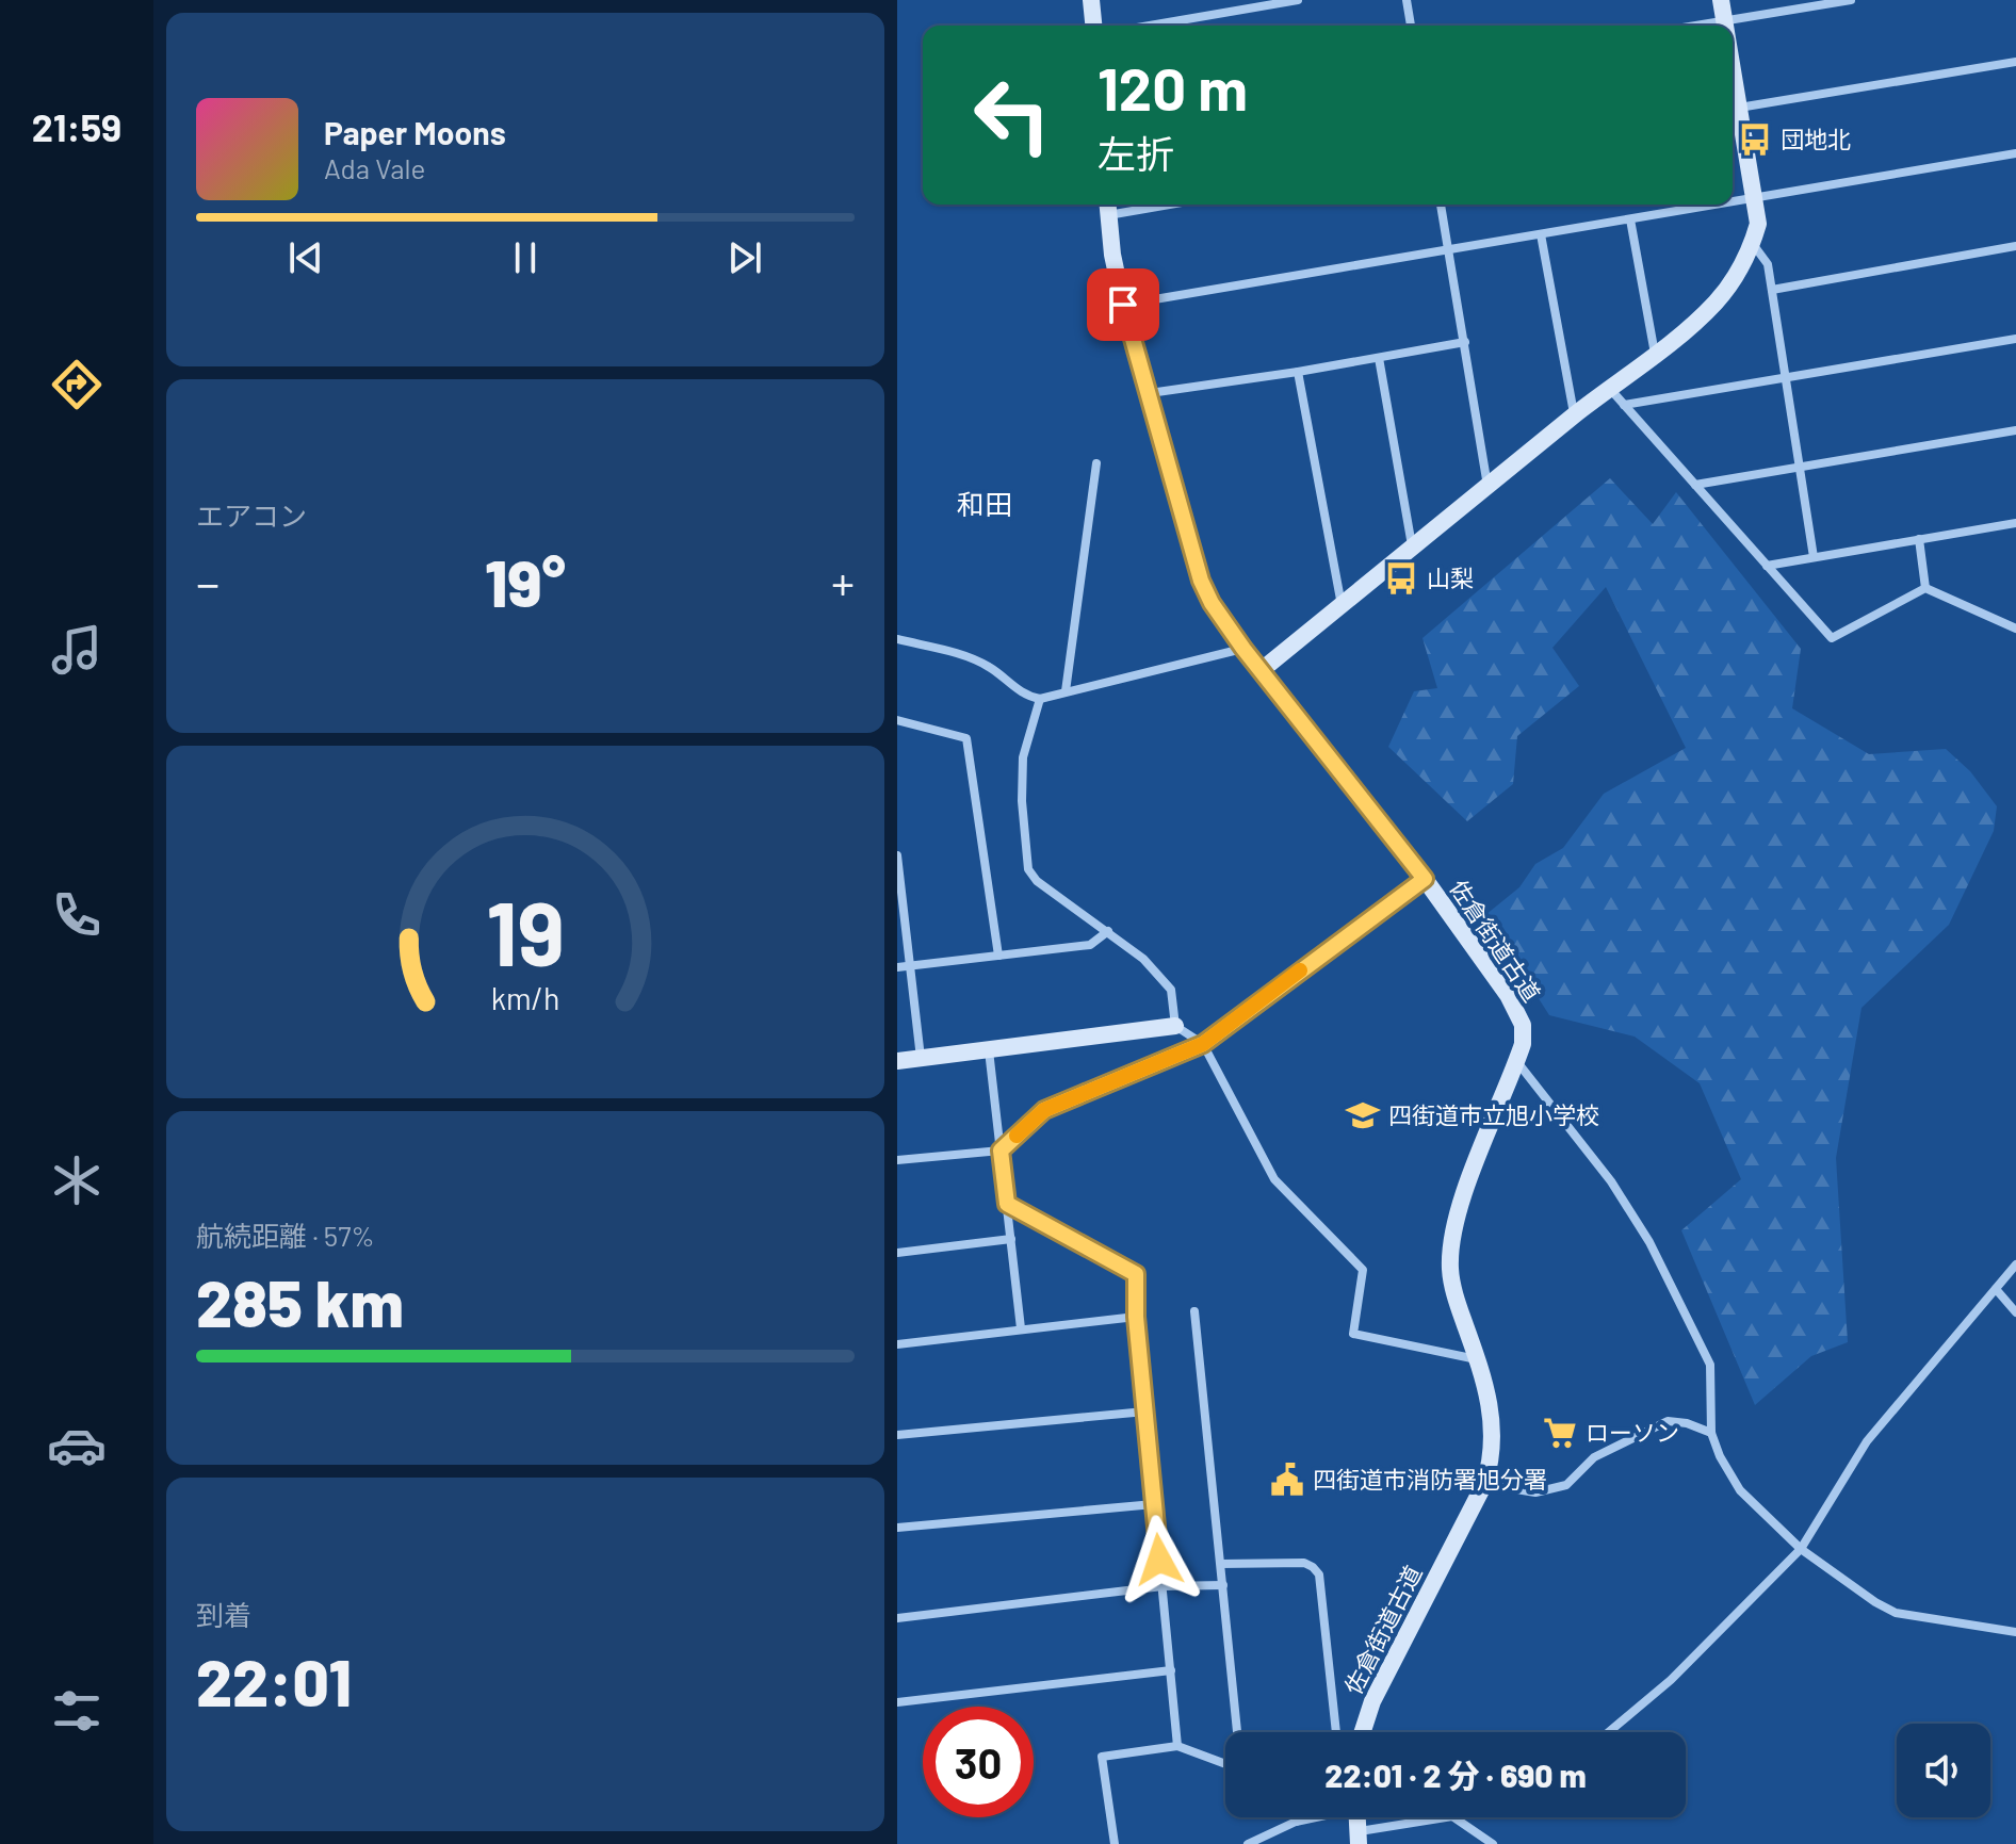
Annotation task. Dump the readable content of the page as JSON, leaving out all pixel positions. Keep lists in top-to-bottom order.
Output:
{
  "streets": {
    "street": ["佐倉街道古道"]
  },
  "districts": ["和田"],
  "places": {
    "bus stop": ["団地北", "山梨"],
    "school or university": ["四街道市立旭小学校"],
    "supermarket": ["ローソン"],
    "public building": ["四街道市消防署旭分署"]
  },
  "page": {
    "tabs": "21:59",
    "turn": ["120 m", "左折"],
    "song": ["Paper Moons", "Ada Vale"],
    "tile": [
      "エアコン",
      ["航続距離 · 57%", "285 km"],
      ["到着", "22:01"]
    ],
    "heat": ["−", "19°", "+"],
    "limit": "30",
    "trip": "22:01 · 2 分 · 690 m",
    "gauge": ["19", "km/h"]
  }
}
